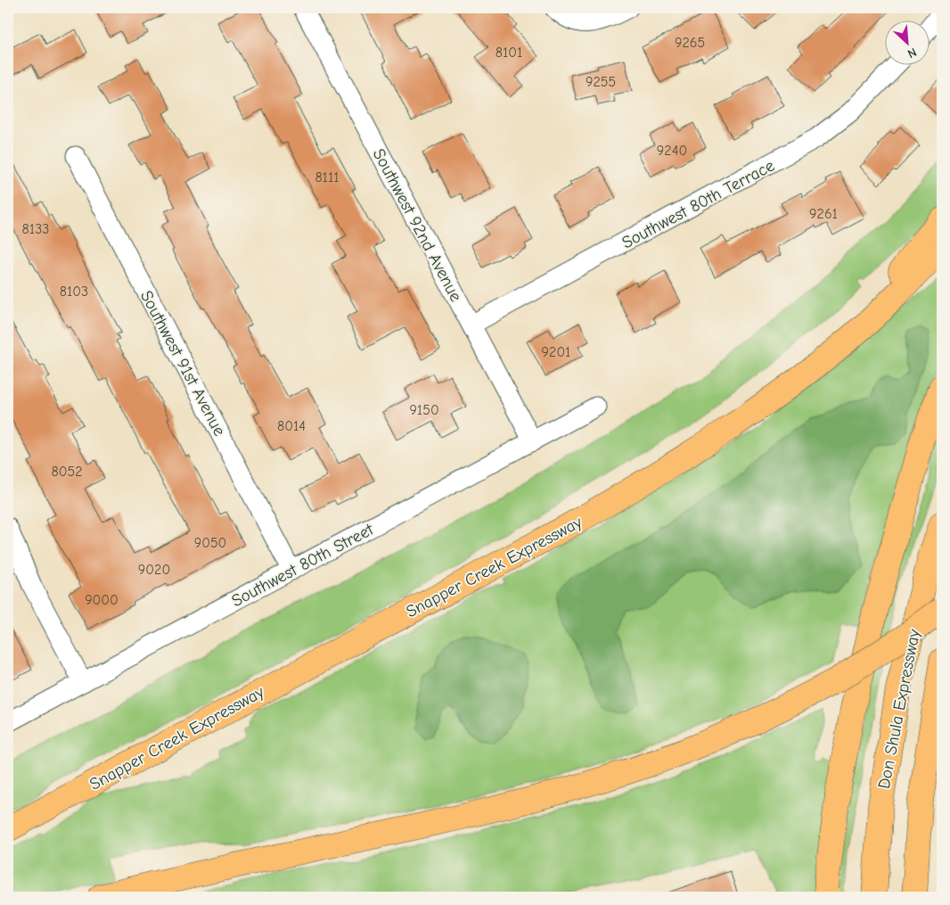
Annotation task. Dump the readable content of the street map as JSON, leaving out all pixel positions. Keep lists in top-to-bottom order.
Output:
{
  "streets": {
    "highway": ["Snapper Creek Expressway", "Don Shula Expressway"],
    "street": [
      "Southwest 80th Terrace",
      "Southwest 92nd Avenue",
      "Southwest 91st Avenue",
      "Southwest 80th Street"
    ]
  },
  "crossings": [
    ["Southwest 80th Terrace", "Southwest 92nd Avenue"],
    ["Southwest 92nd Avenue", "Southwest 80th Street"],
    ["Southwest 91st Avenue", "Southwest 80th Street"]
  ],
  "house_numbers": [
    "9265",
    "8101",
    "9255",
    "9240",
    "8111",
    "9261",
    "8133",
    "8103",
    "9201",
    "9150",
    "8014",
    "8052",
    "9050",
    "9020",
    "9000"
  ],
  "north": "bottom right"
}
